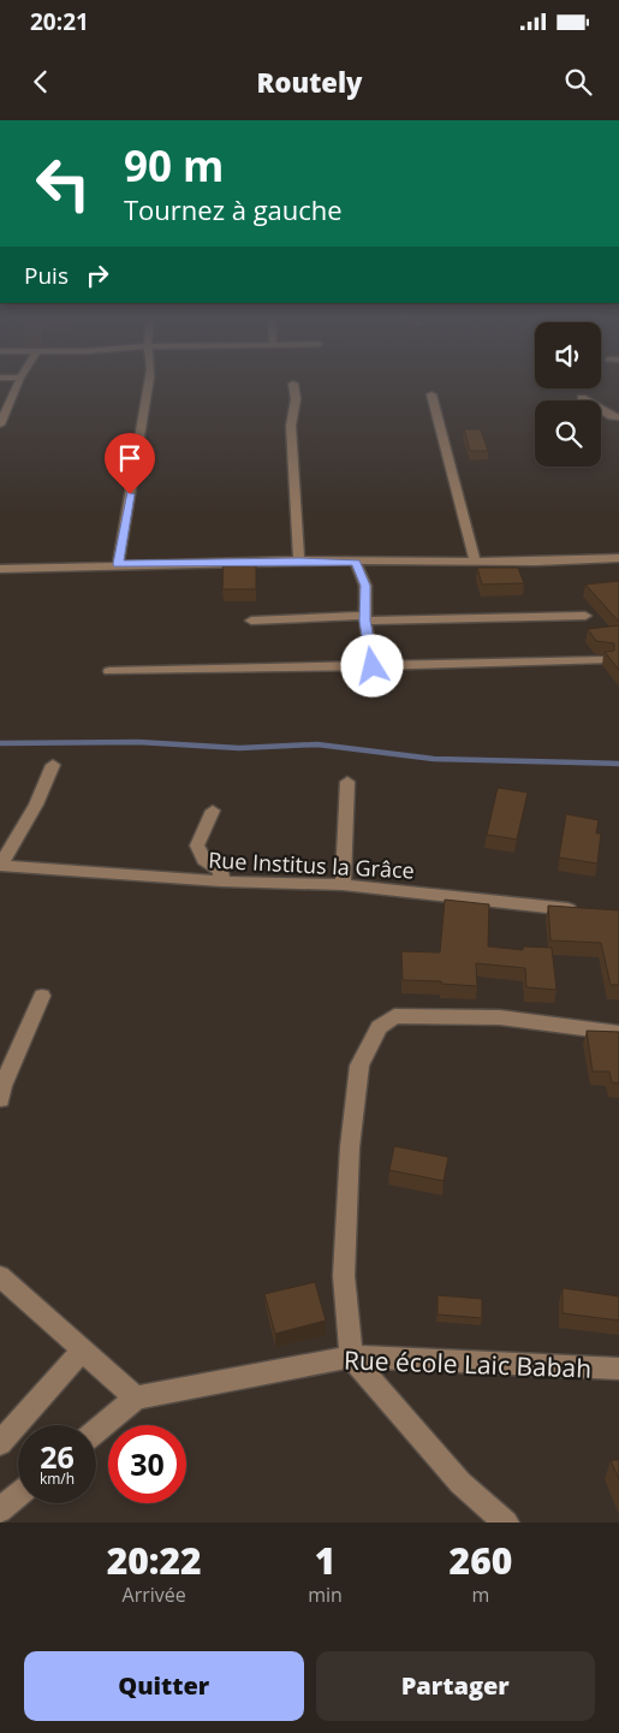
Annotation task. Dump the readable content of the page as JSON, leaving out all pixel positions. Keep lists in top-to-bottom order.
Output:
{
  "streets": {
    "street": ["Rue Institus la Grâce", "Rue école Laic Babah"]
  },
  "page": {
    "status": "20:21",
    "header": "Routely",
    "turn": ["90 m", "Tournez à gauche"],
    "then": "Puis",
    "speed": "26 km/h",
    "limit": "30",
    "eta": [
      "20:22",
      "Arrivée",
      "1",
      "min",
      "260",
      "m"
    ],
    "buttons": ["Quitter", "Partager"]
  }
}
